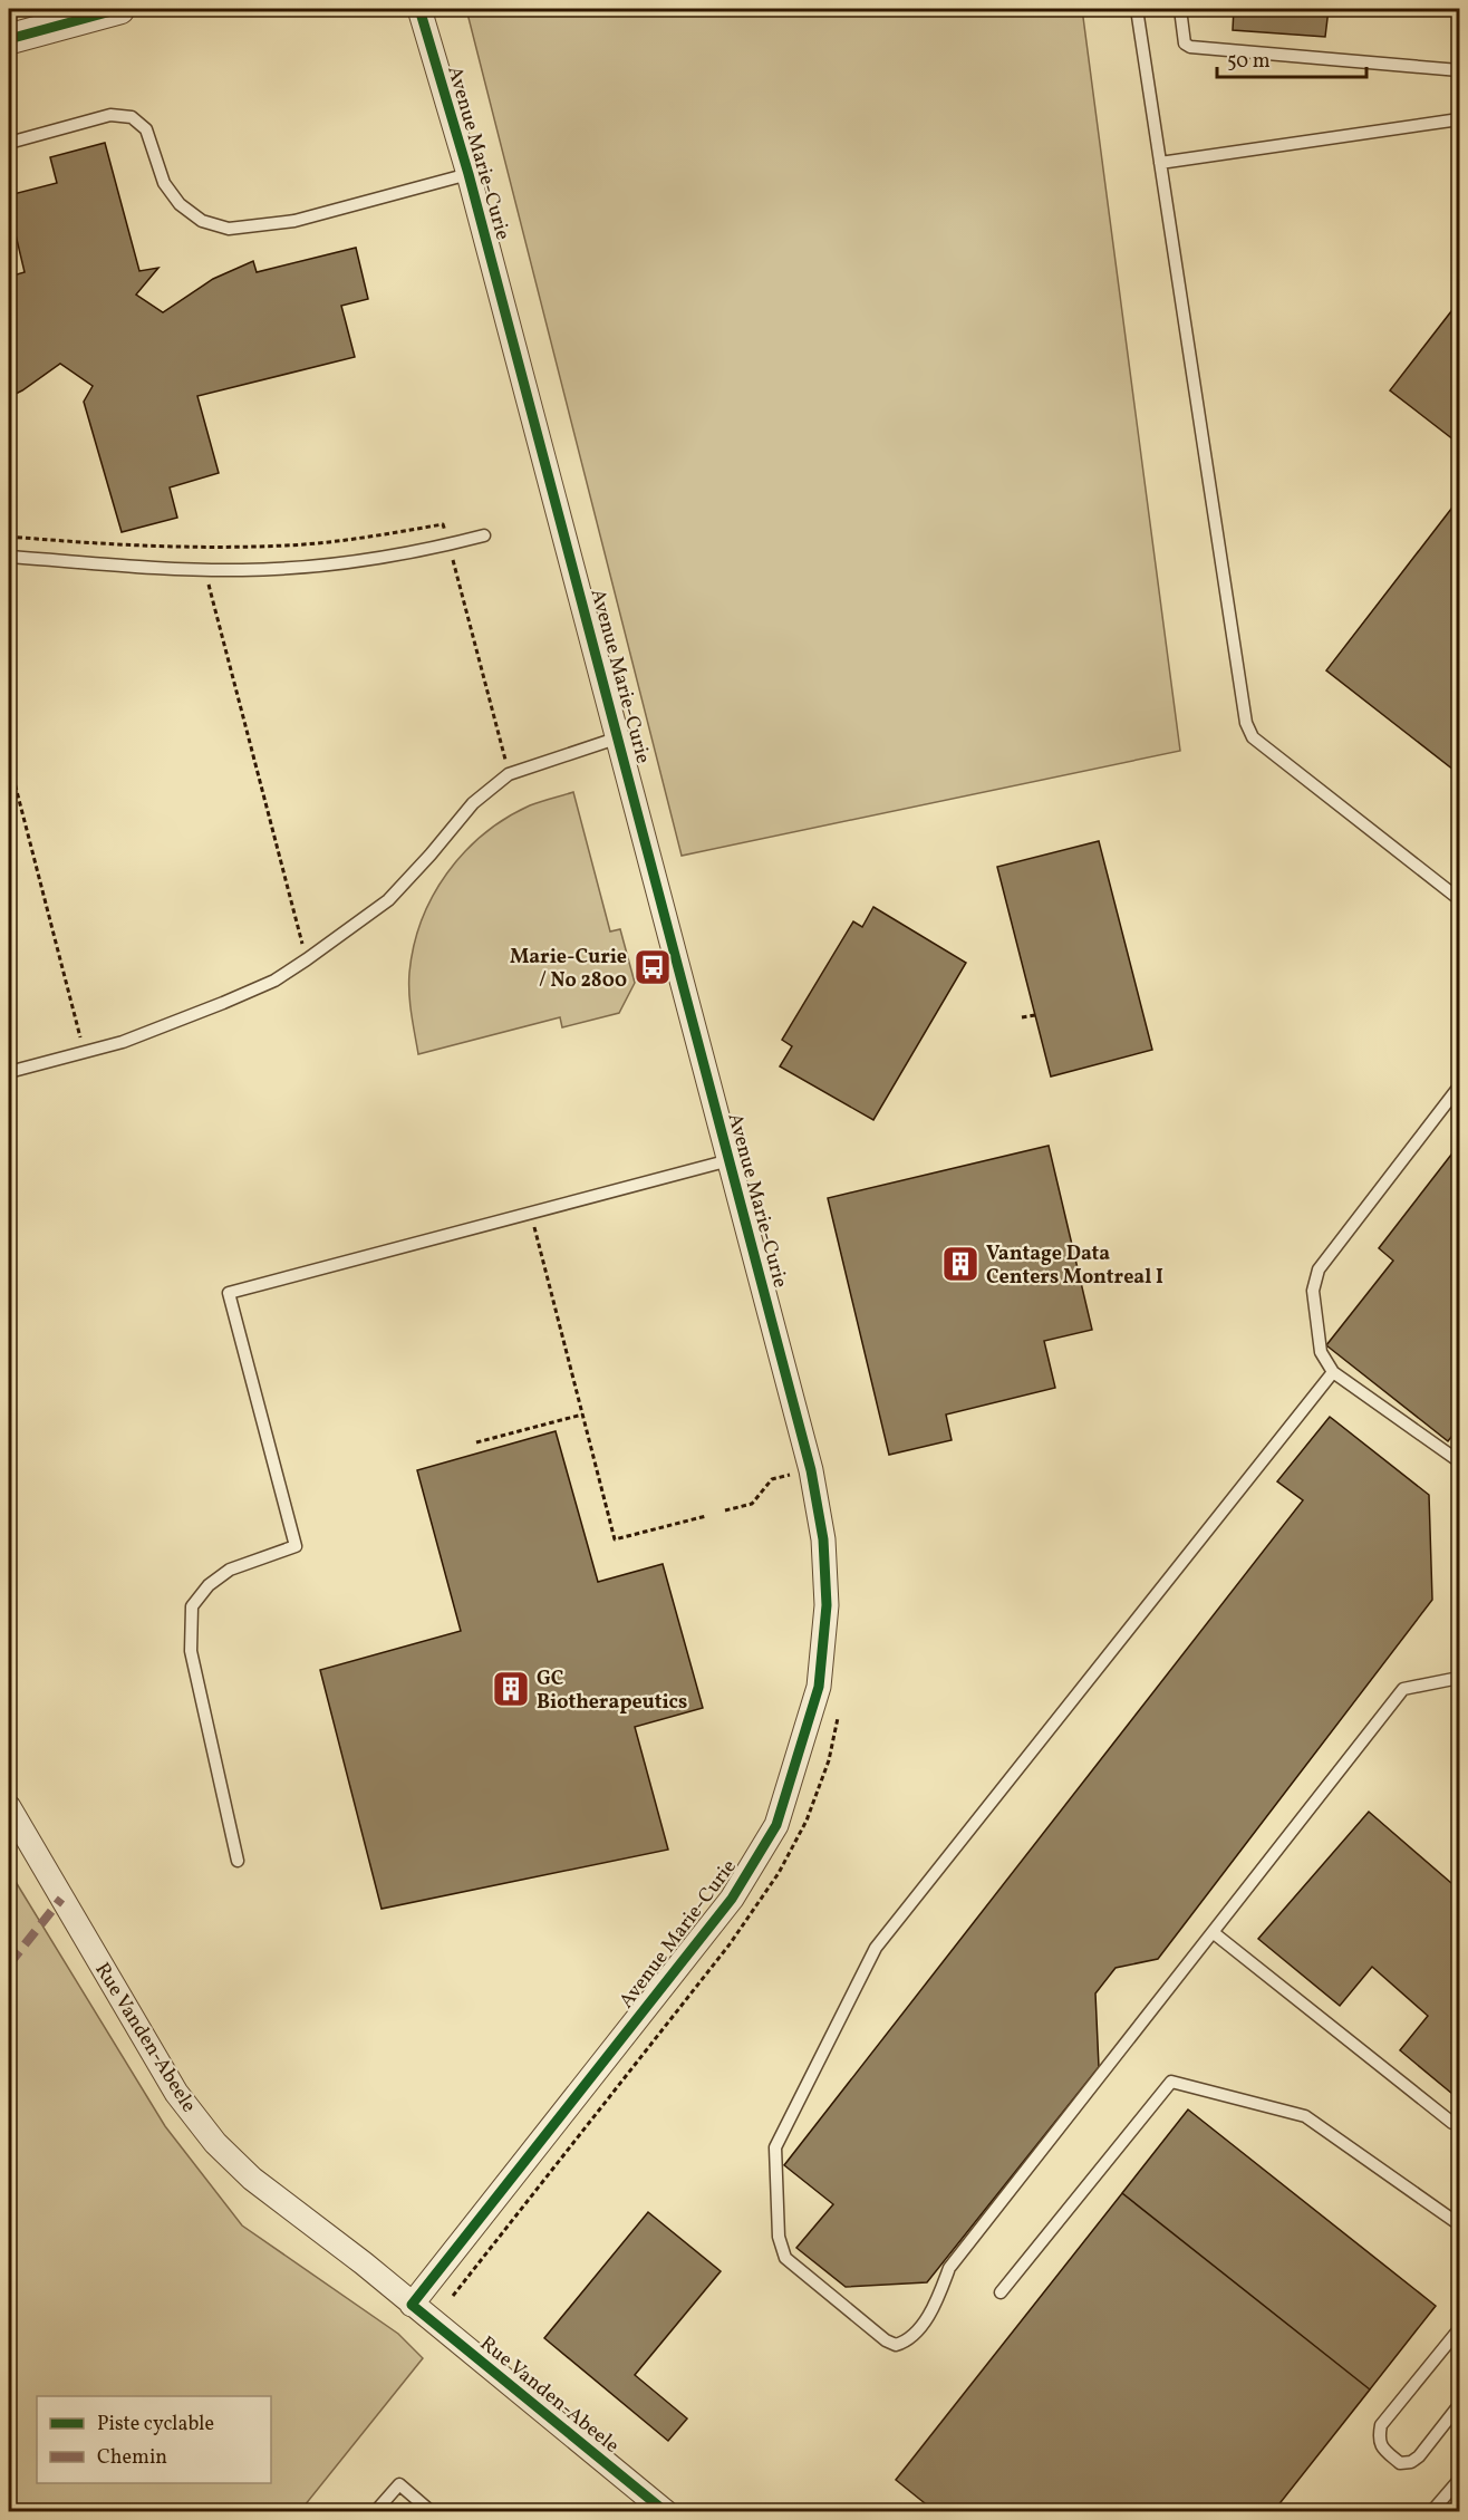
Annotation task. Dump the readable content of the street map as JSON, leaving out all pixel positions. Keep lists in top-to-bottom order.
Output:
{
  "streets": {
    "street": ["Avenue Marie-Curie", "Rue Vanden-Abeele"]
  },
  "crossings": [
    ["Avenue Marie-Curie", "Rue Vanden-Abeele"]
  ],
  "places": {
    "bus stop": ["Marie-Curie / No 2800"],
    "building": ["Vantage Data Centers Montreal I", "GC Biotherapeutics"]
  },
  "legend": ["Piste cyclable", "Chemin"],
  "scale_bar": "50 m"
}
